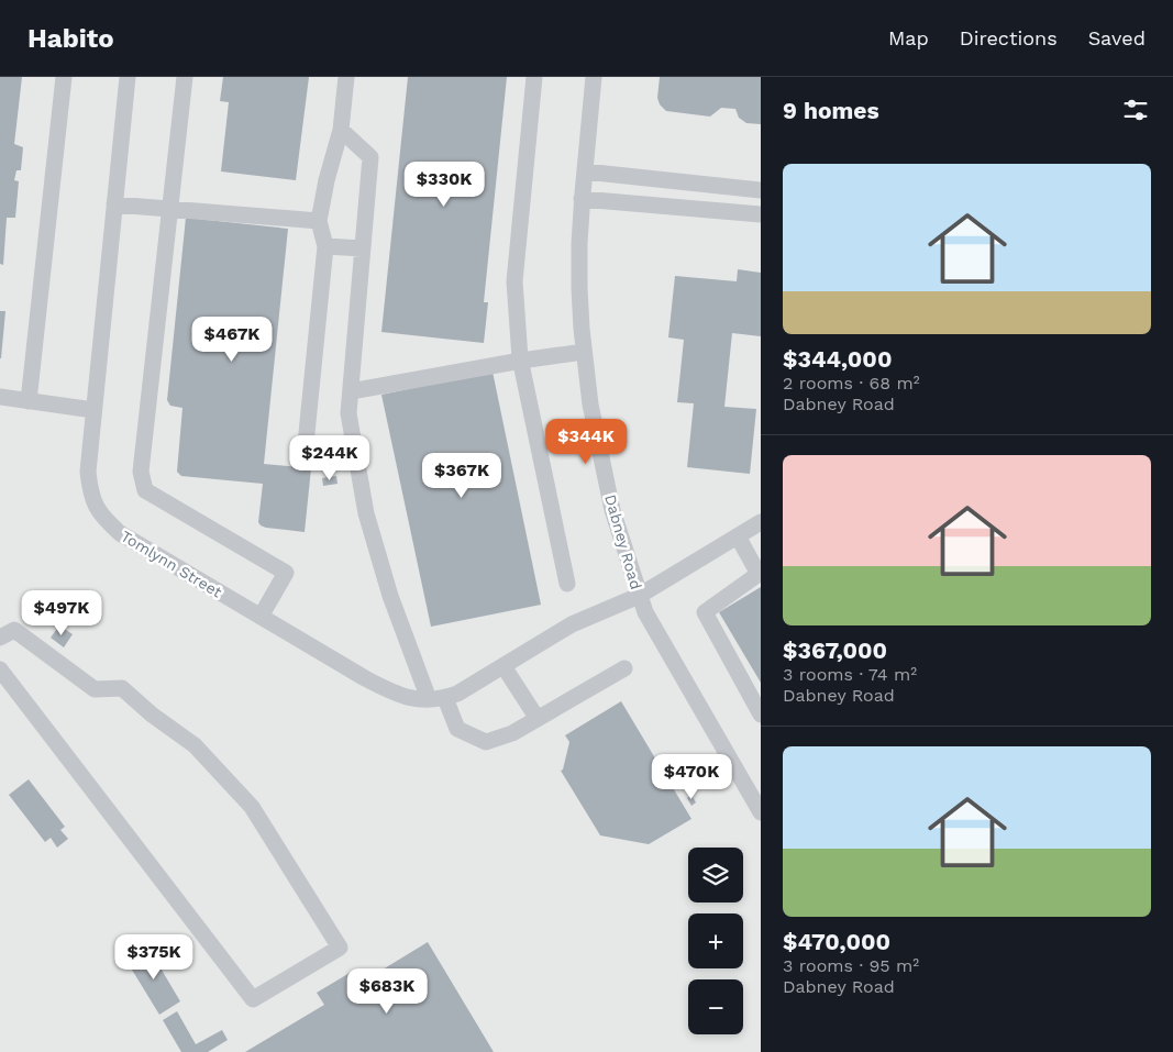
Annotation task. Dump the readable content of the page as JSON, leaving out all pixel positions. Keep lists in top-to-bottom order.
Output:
{
  "streets": {
    "street": ["Dabney Road", "Tomlynn Street"]
  },
  "page": {
    "header": "Habito",
    "nav": ["Map", "Directions", "Saved"],
    "heading": "9 homes",
    "list": [
      {
        "name": "$344,000",
        "note": "2 rooms · 68 m² · Dabney Road"
      },
      {
        "name": "$367,000",
        "note": "3 rooms · 74 m² · Dabney Road"
      },
      {
        "name": "$470,000",
        "note": "3 rooms · 95 m² · Dabney Road"
      }
    ],
    "price": [
      "$330K",
      "$467K",
      "$344K",
      "$244K",
      "$367K",
      "$497K",
      "$470K",
      "$375K",
      "$683K"
    ],
    "map_buttons": ["+", "−"]
  }
}
